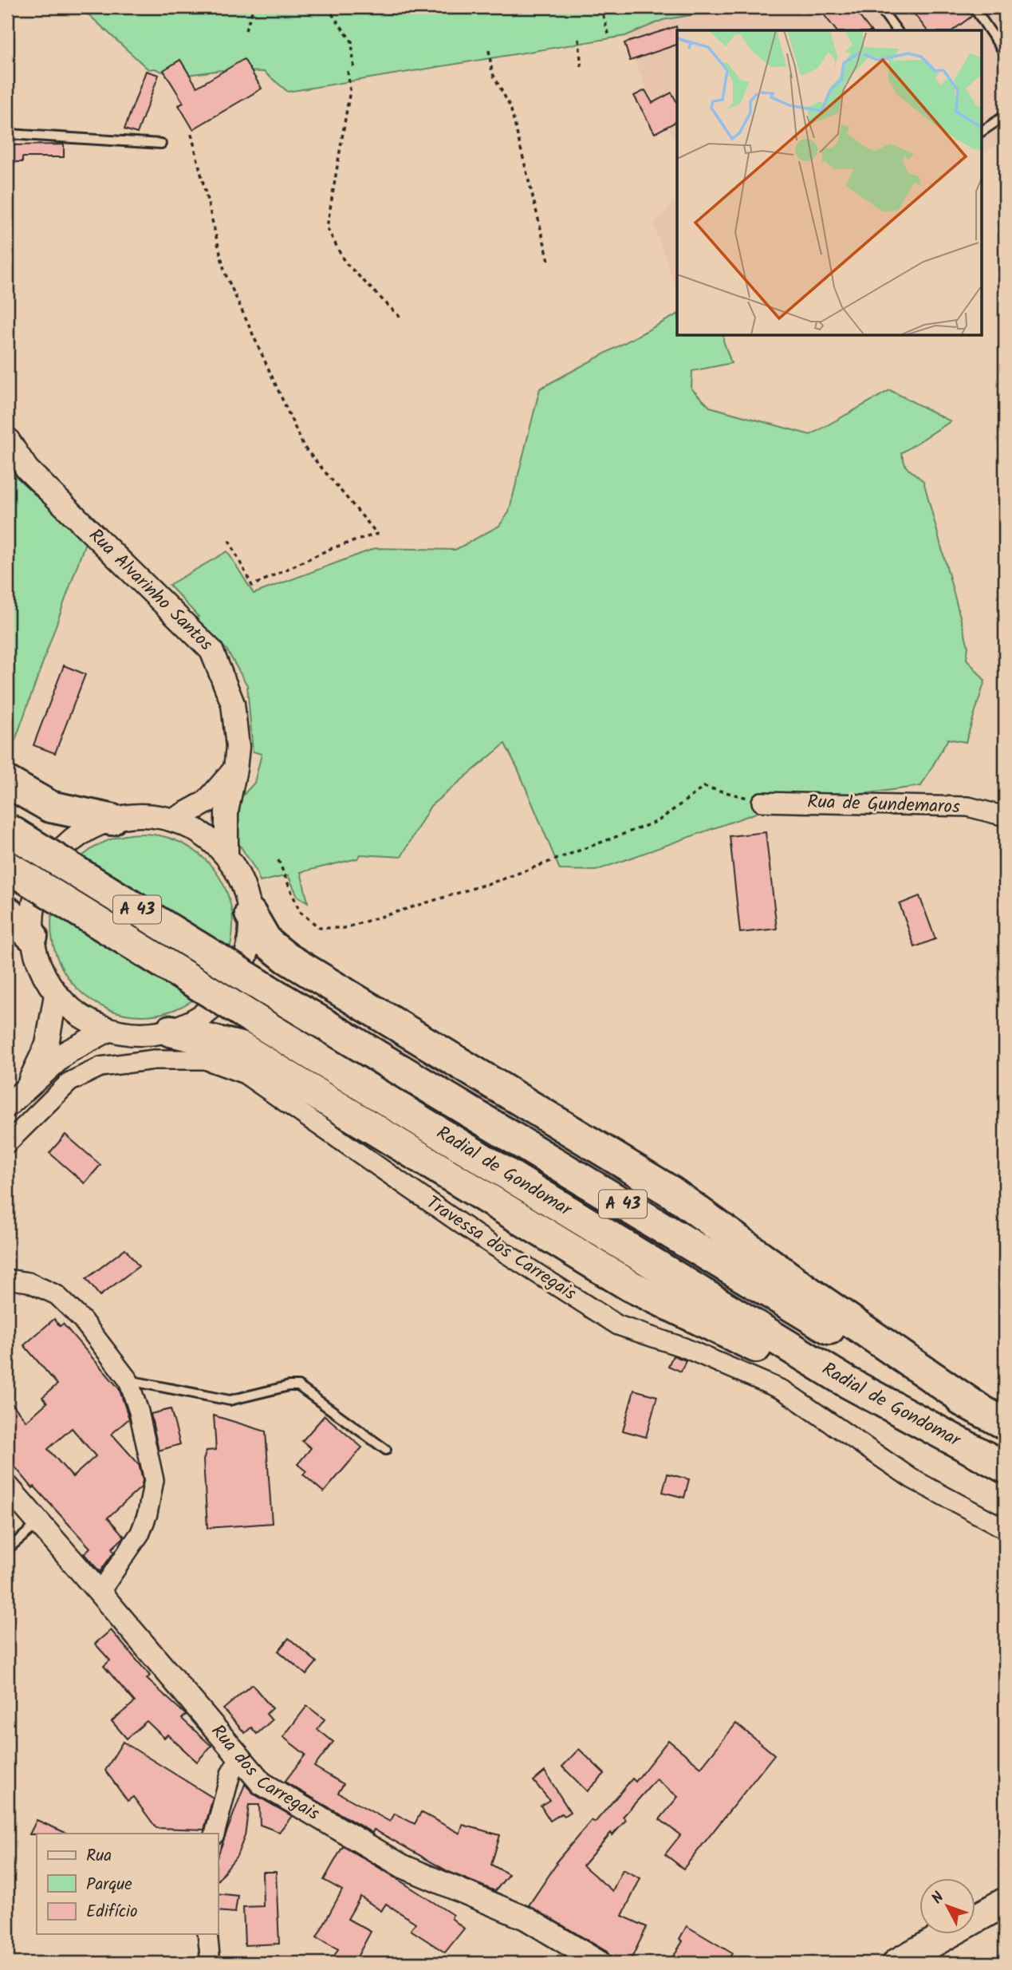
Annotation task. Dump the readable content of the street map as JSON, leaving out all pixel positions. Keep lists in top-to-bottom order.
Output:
{
  "streets": {
    "highway": ["A 43", "Radial de Gondomar"],
    "street": [
      "Rua Alvarinho Santos",
      "Rua de Gundemaros",
      "Travessa dos Carregais",
      "Rua dos Carregais"
    ]
  },
  "crossings": [
    ["A 43", "Radial de Gondomar"]
  ],
  "legend": ["Rua", "Parque", "Edifício"],
  "north": "top left"
}
